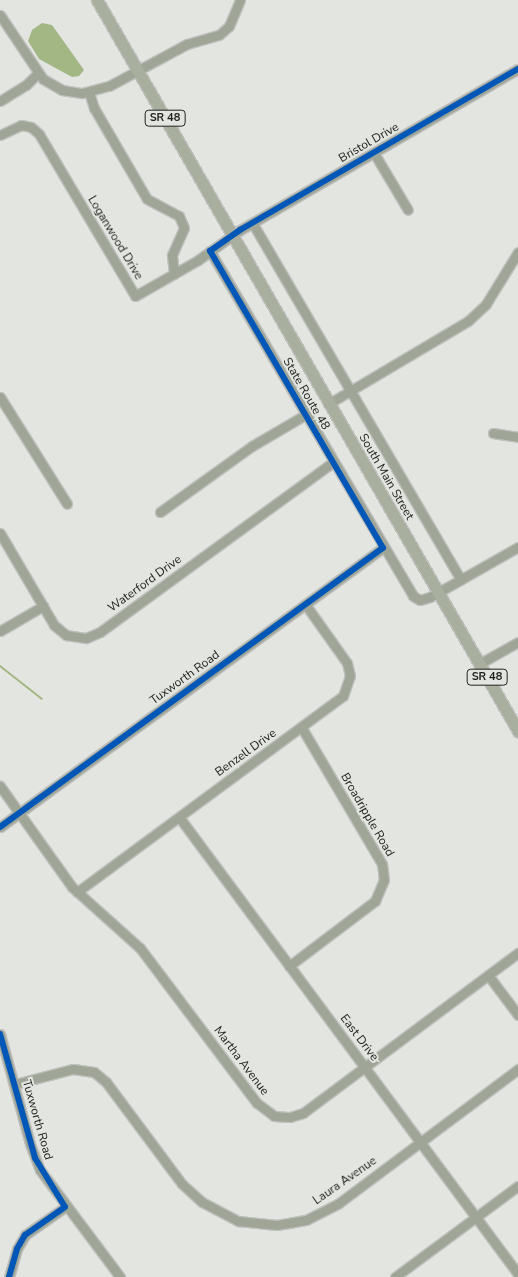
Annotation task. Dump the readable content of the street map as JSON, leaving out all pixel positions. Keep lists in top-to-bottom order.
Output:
{
  "streets": {
    "main road": ["SR 48", "South Main Street"],
    "street": [
      "Bristol Drive",
      "Loganwood Drive",
      "State Route 48",
      "Waterford Drive",
      "Tuxworth Road",
      "Benzell Drive",
      "Broadripple Road",
      "East Drive",
      "Martha Avenue",
      "Laura Avenue"
    ]
  },
  "crossings": [
    ["SR 48", "Bristol Drive"],
    ["SR 48", "Loganwood Drive"],
    ["SR 48", "South Main Street"],
    ["Bristol Drive", "Loganwood Drive"],
    ["Bristol Drive", "South Main Street"],
    ["Loganwood Drive", "State Route 48"],
    ["Loganwood Drive", "South Main Street"],
    ["State Route 48", "South Main Street"],
    ["State Route 48", "Waterford Drive"],
    ["State Route 48", "Tuxworth Road"],
    ["Tuxworth Road", "Benzell Drive"],
    ["Tuxworth Road", "Martha Avenue"],
    ["Tuxworth Road", "Laura Avenue"],
    ["Benzell Drive", "Broadripple Road"],
    ["Benzell Drive", "East Drive"],
    ["Benzell Drive", "Martha Avenue"],
    ["Broadripple Road", "East Drive"],
    ["East Drive", "Martha Avenue"],
    ["East Drive", "Laura Avenue"]
  ]
}
